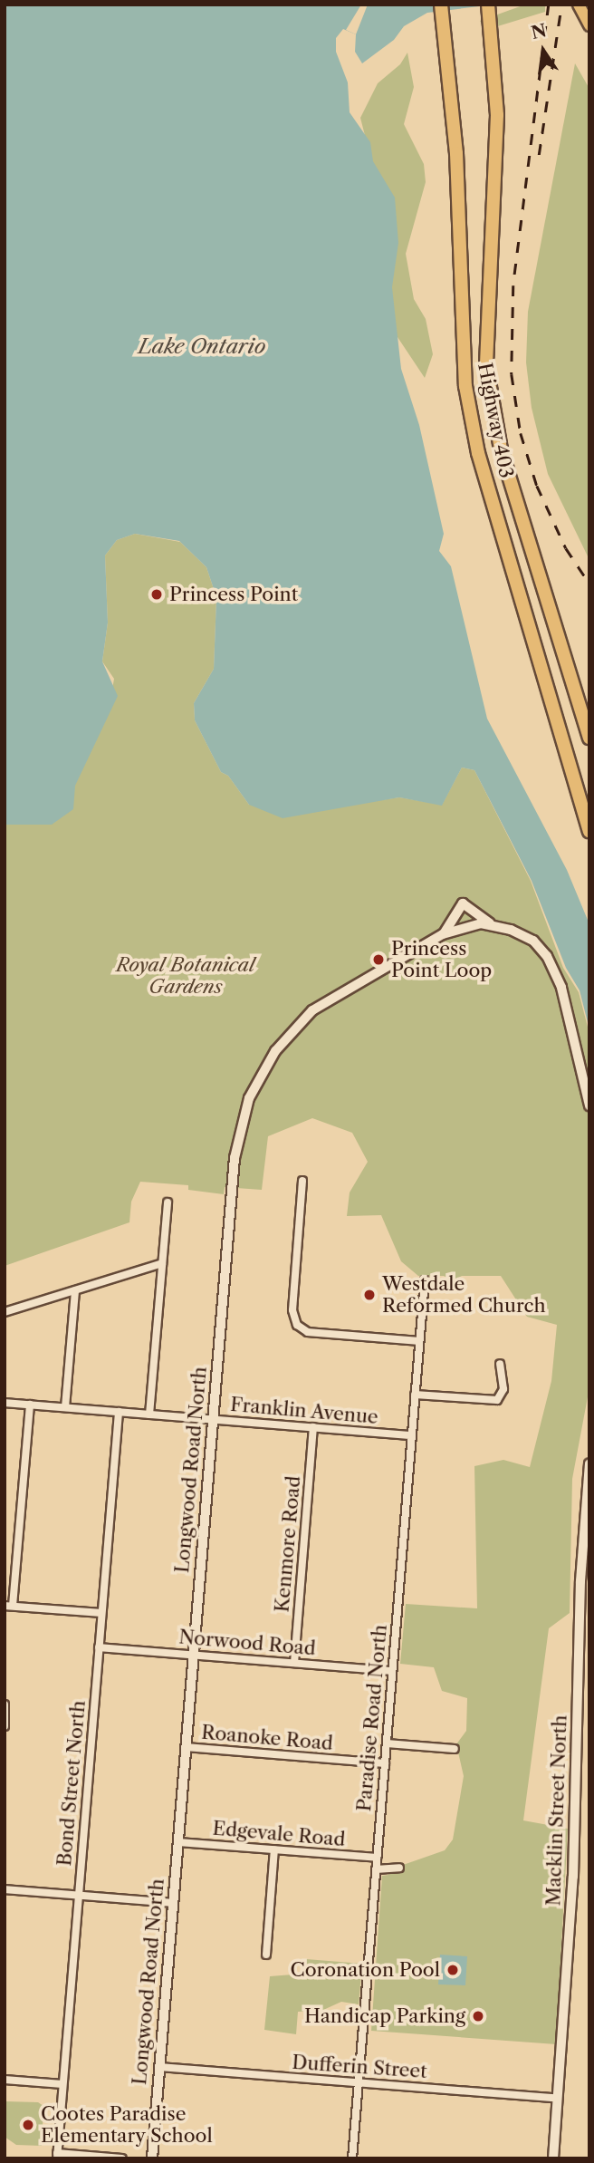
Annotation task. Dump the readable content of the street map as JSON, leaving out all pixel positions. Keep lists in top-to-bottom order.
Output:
{
  "streets": {
    "highway": ["Highway 403"],
    "street": [
      "Franklin Avenue",
      "Longwood Road North",
      "Kenmore Road",
      "Norwood Road",
      "Paradise Road North",
      "Roanoke Road",
      "Bond Street North",
      "Macklin Street North",
      "Edgevale Road",
      "Dufferin Street"
    ]
  },
  "crossings": [
    ["Franklin Avenue", "Longwood Road North"],
    ["Franklin Avenue", "Kenmore Road"],
    ["Franklin Avenue", "Paradise Road North"],
    ["Franklin Avenue", "Bond Street North"],
    ["Longwood Road North", "Norwood Road"],
    ["Longwood Road North", "Roanoke Road"],
    ["Longwood Road North", "Edgevale Road"],
    ["Longwood Road North", "Dufferin Street"],
    ["Kenmore Road", "Norwood Road"],
    ["Norwood Road", "Paradise Road North"],
    ["Norwood Road", "Bond Street North"],
    ["Paradise Road North", "Roanoke Road"],
    ["Paradise Road North", "Edgevale Road"],
    ["Paradise Road North", "Dufferin Street"],
    ["Macklin Street North", "Dufferin Street"]
  ],
  "water": ["Lake Ontario"],
  "parks": ["Royal Botanical Gardens"],
  "places": [
    "Princess Point",
    "Princess Point Loop",
    "Westdale Reformed Church",
    "Coronation Pool",
    "Handicap Parking",
    "Cootes Paradise Elementary School"
  ],
  "north": "top"
}
